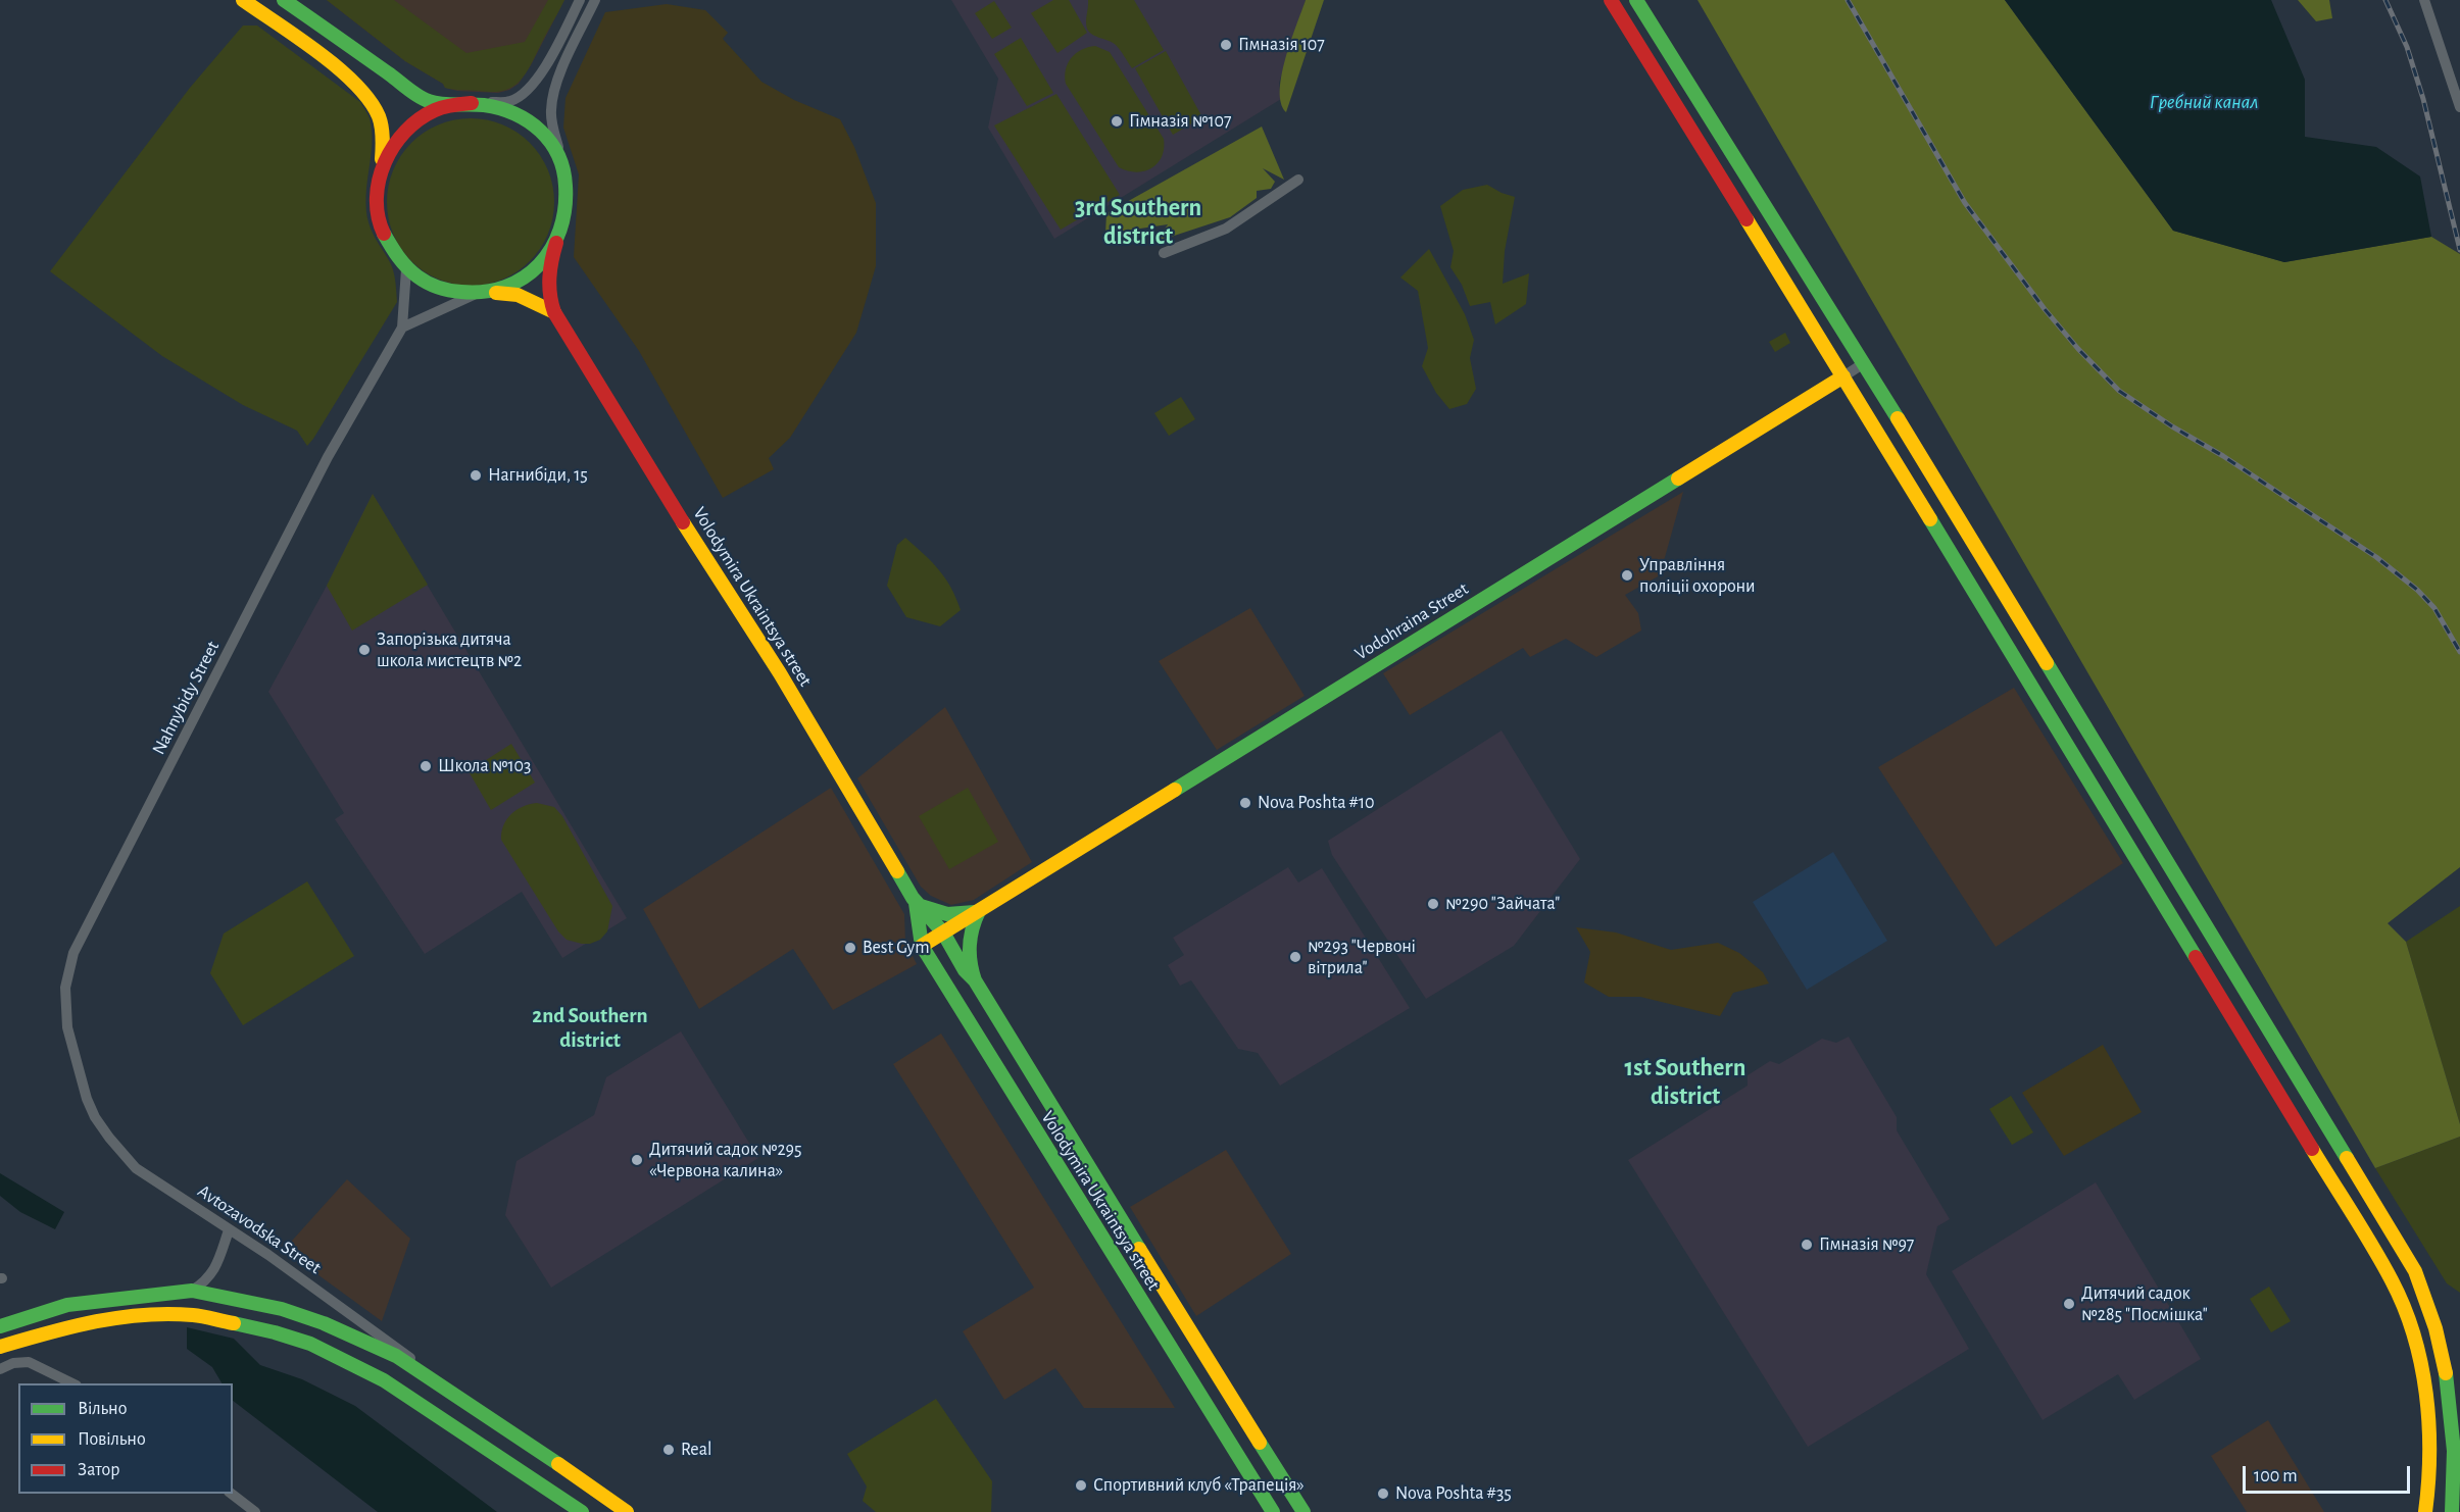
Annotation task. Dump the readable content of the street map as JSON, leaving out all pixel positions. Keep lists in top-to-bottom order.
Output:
{
  "streets": {
    "street": [
      "Volodymira Ukraintsya street",
      "Vodohraina Street",
      "Nahnybidy Street",
      "Avtozavodska Street"
    ]
  },
  "crossings": [
    ["Volodymira Ukraintsya street", "Vodohraina Street"],
    ["Volodymira Ukraintsya street", "Nahnybidy Street"],
    ["Nahnybidy Street", "Avtozavodska Street"]
  ],
  "districts": ["3rd Southern district", "2nd Southern district", "1st Southern district"],
  "water": ["Гребний канал"],
  "places": [
    "Гімназія 107",
    "Гімназія №107",
    "Нагнибіди, 15",
    "Управлiння полiцii охорони",
    "Запорізька дитяча школа мистецтв №2",
    "Школа №103",
    "Nova Poshta #10",
    "№290 \"Зайчата\"",
    "Best Gym",
    "№293 \"Червоні вітрила\"",
    "Дитячий садок №295 «Червона калина»",
    "Гімназія №97",
    "Дитячий садок №285 \"Посмішка\"",
    "Real",
    "Спортивний клуб «Трапеція»",
    "Nova Poshta #35"
  ],
  "legend": ["Вільно", "Повільно", "Затор"],
  "scale_bar": "100 m"
}
